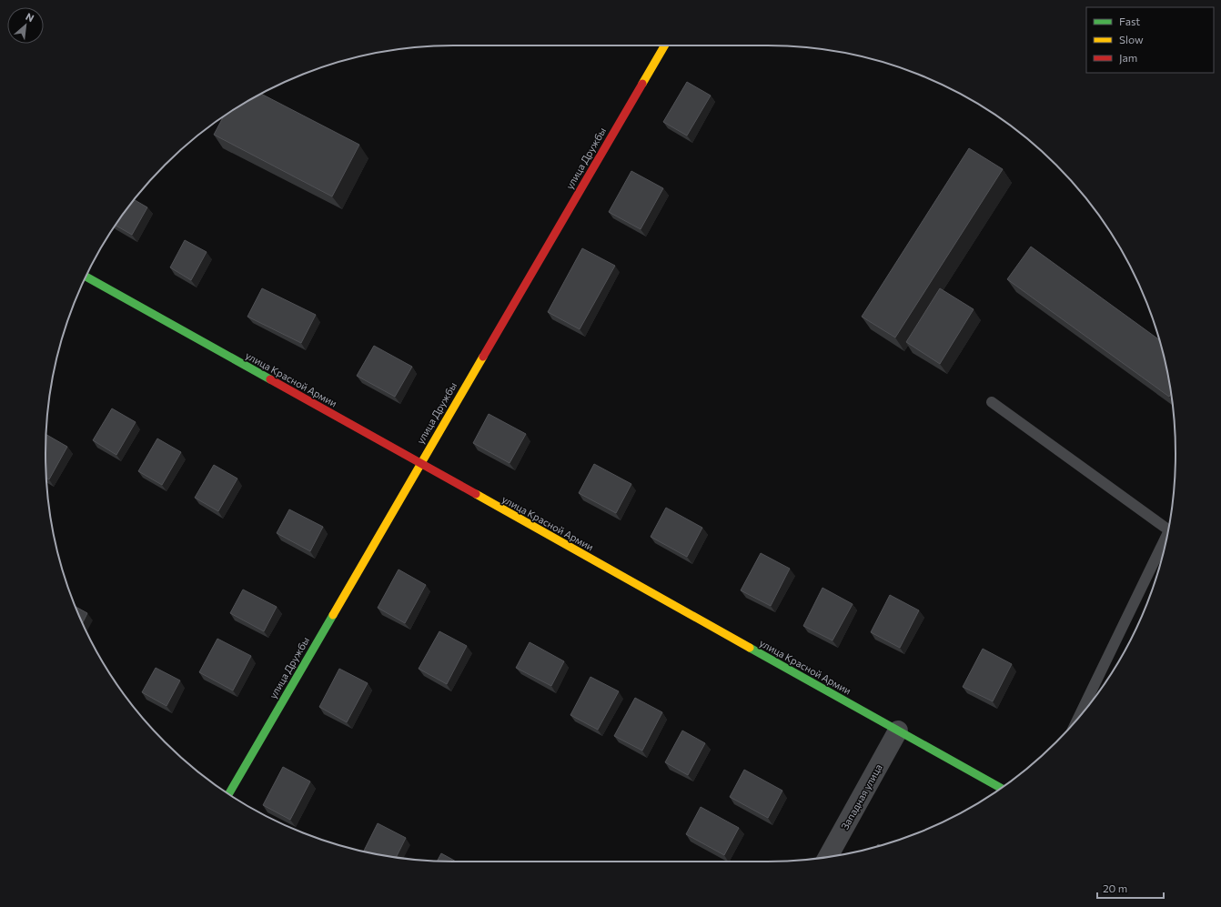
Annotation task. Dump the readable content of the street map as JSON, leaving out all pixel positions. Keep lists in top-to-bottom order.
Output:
{
  "streets": {
    "street": ["улица Дружбы", "улица Красной Армии", "Западная улица"]
  },
  "crossings": [
    ["улица Дружбы", "улица Красной Армии"],
    ["улица Красной Армии", "Западная улица"]
  ],
  "legend": ["Fast", "Slow", "Jam"],
  "scale_bar": "20 m",
  "north": "top right"
}
